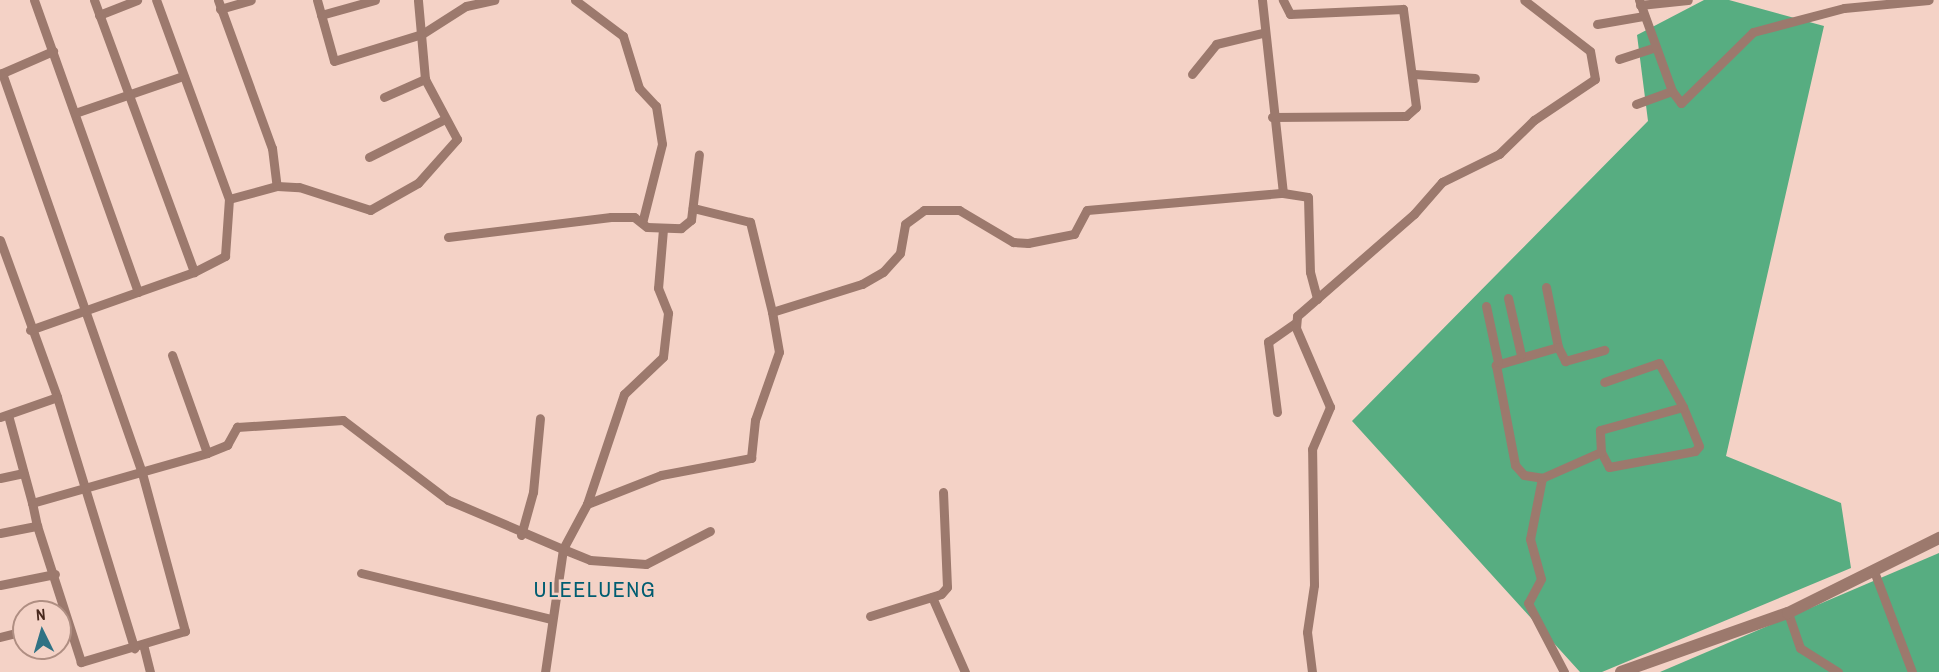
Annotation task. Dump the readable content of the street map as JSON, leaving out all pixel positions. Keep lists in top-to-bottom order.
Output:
{
  "districts": ["ULEELUENG"],
  "north": "top"
}
